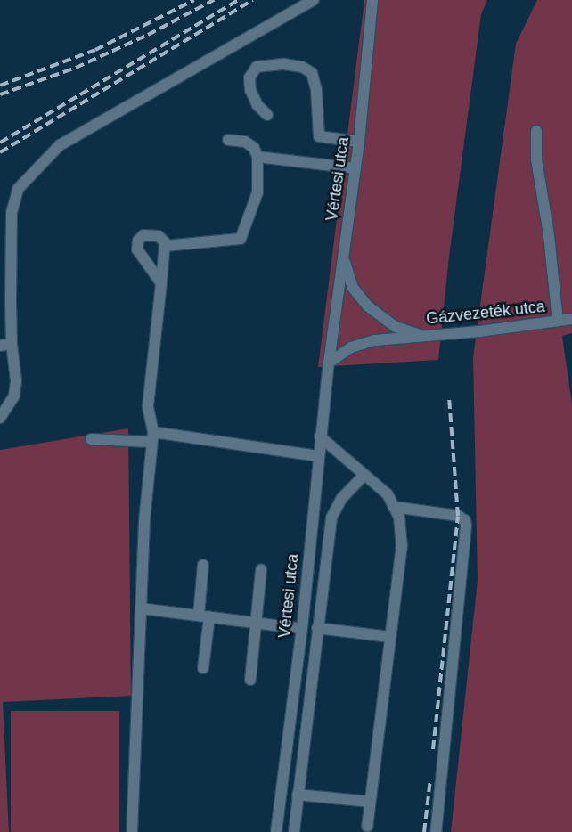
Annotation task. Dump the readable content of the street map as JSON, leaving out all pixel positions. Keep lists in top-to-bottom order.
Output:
{
  "streets": {
    "street": ["Vértesi utca", "Gázvezeték utca"]
  },
  "crossings": [
    ["Vértesi utca", "Gázvezeték utca"]
  ]
}
